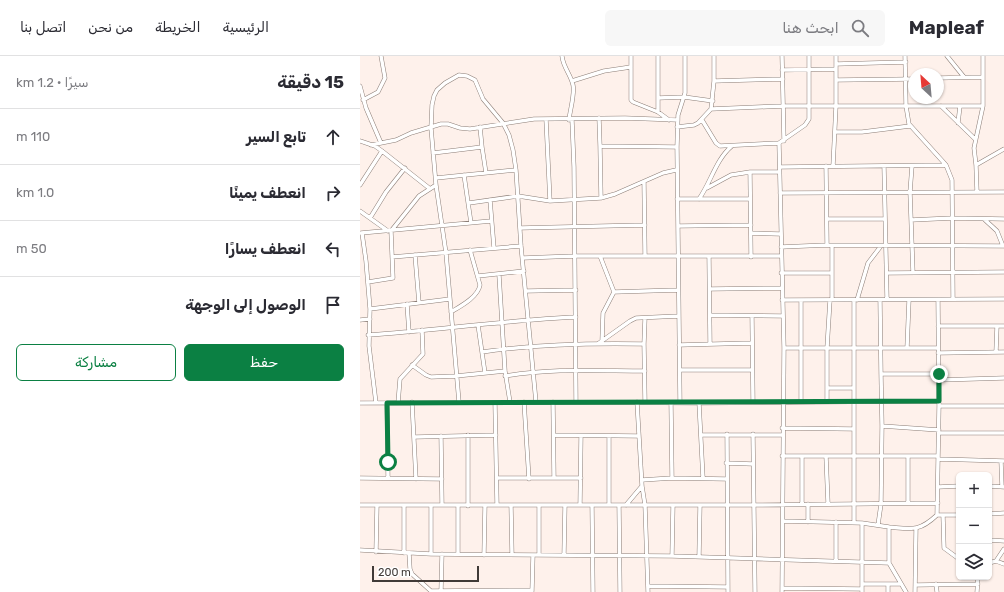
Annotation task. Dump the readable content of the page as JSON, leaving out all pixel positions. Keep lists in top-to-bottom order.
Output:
{
  "scale_bar": "200 m",
  "north": "top left",
  "page": {
    "header": "Mapleaf",
    "search": "ابحث هنا",
    "nav": [
      "الرئيسية",
      "الخريطة",
      "من نحن",
      "اتصل بنا"
    ],
    "heading": ["15 دقيقة", "سيرًا · 1.2 km"],
    "list": [
      ["تابع السير", "110 m"],
      ["انعطف يمينًا", "1.0 km"],
      ["انعطف يسارًا", "50 m"],
      "الوصول إلى الوجهة"
    ],
    "buttons": ["حفظ", "مشاركة"],
    "map_buttons": ["+", "−"],
    "scale": "200 m"
  }
}
